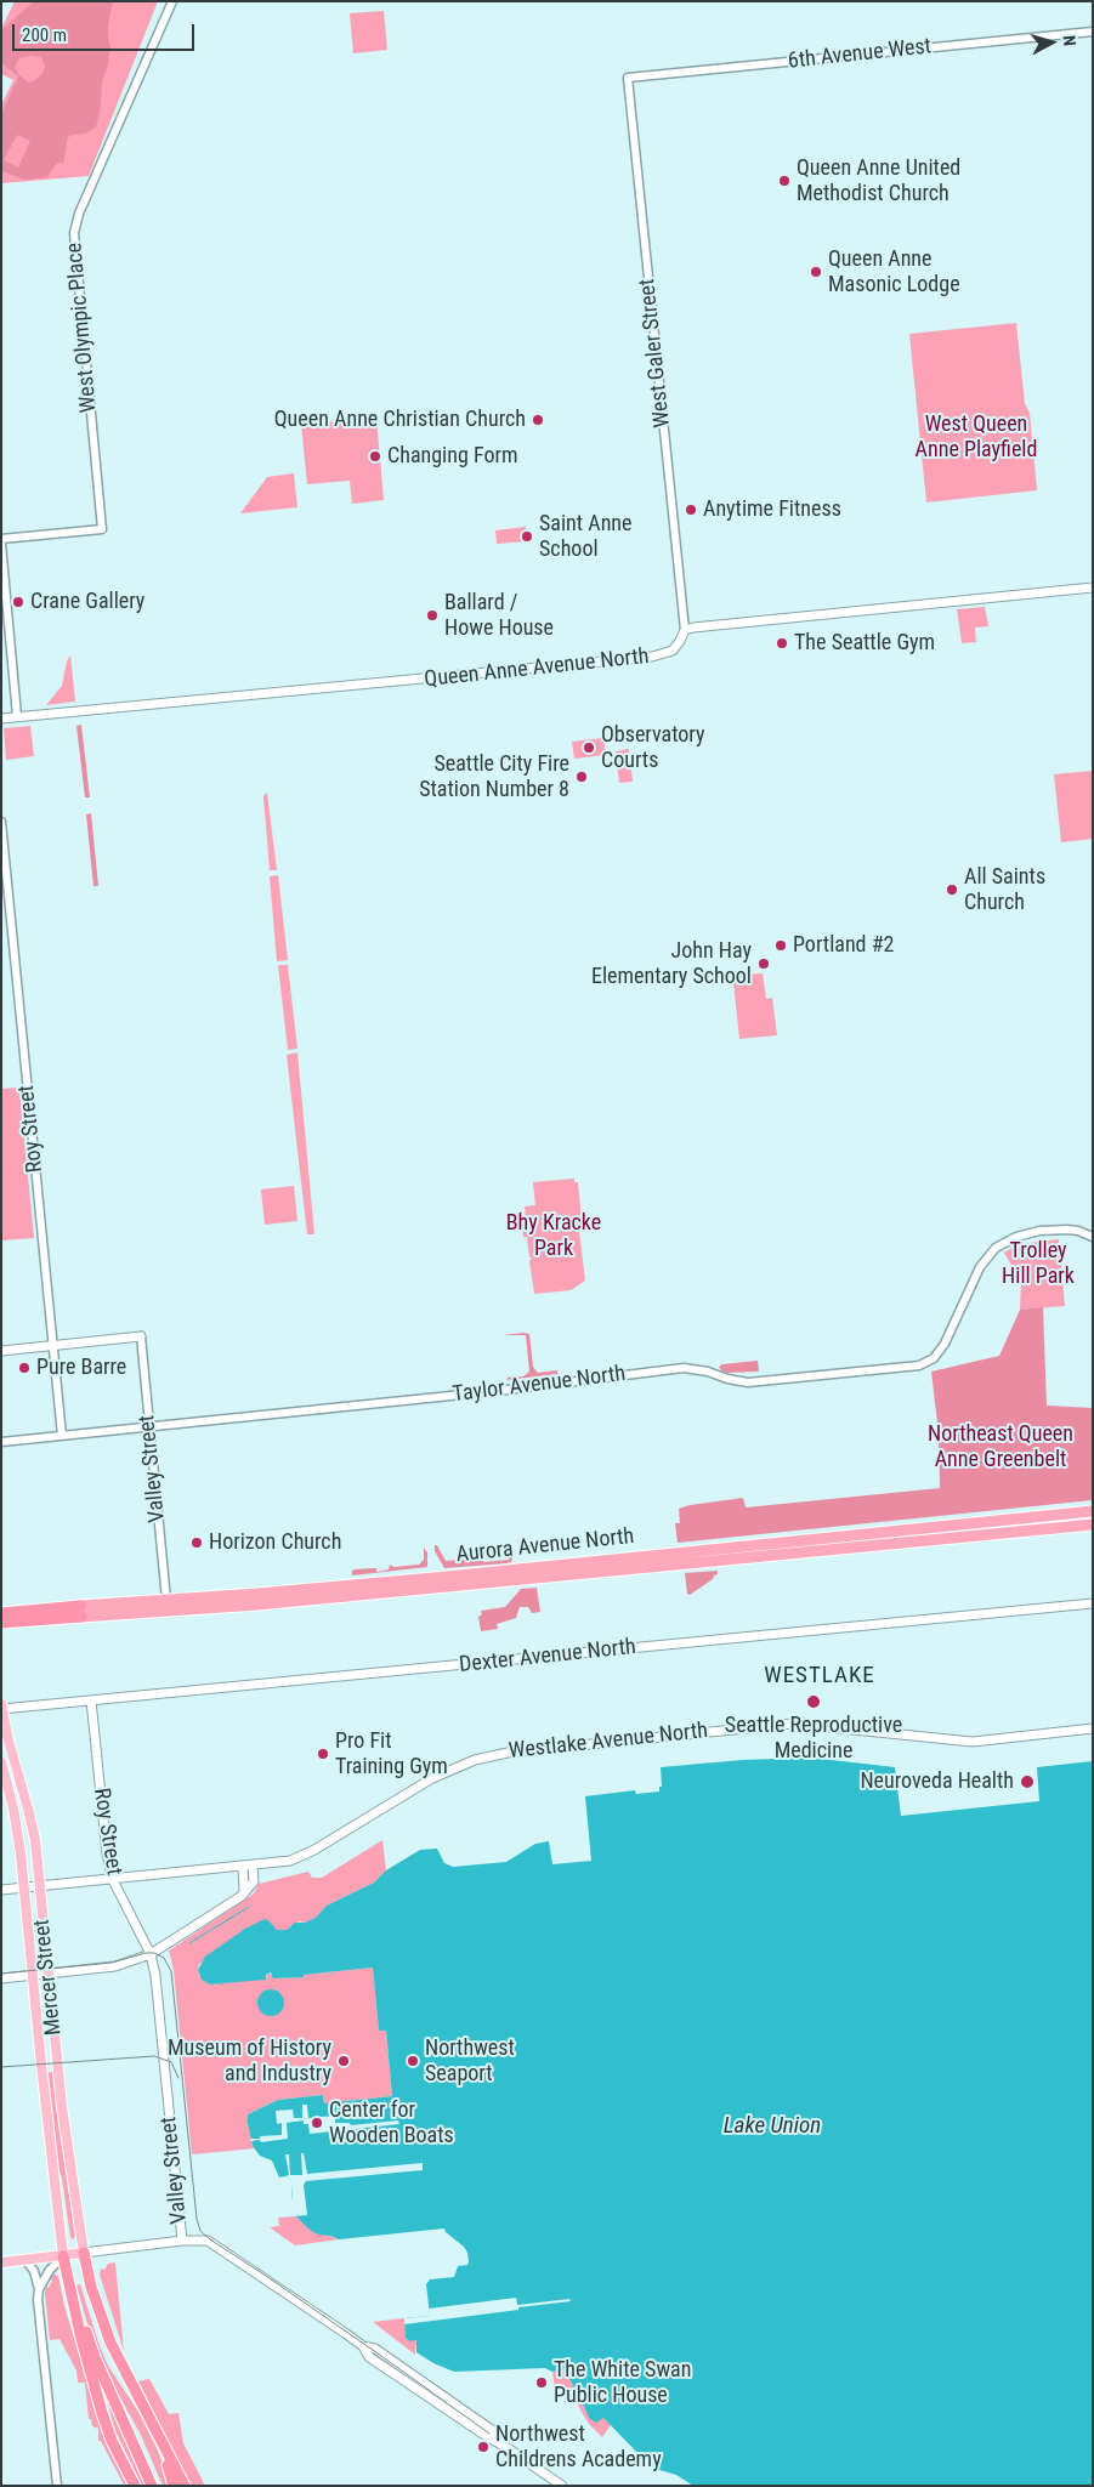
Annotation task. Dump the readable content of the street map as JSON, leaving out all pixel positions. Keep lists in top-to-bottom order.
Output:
{
  "streets": {
    "highway": ["Aurora Avenue North"],
    "main road": [
      "Queen Anne Avenue North",
      "Roy Street",
      "Valley Street",
      "Dexter Avenue North",
      "Westlake Avenue North",
      "Mercer Street"
    ],
    "street": [
      "6th Avenue West",
      "West Olympic Place",
      "West Galer Street",
      "Taylor Avenue North"
    ]
  },
  "crossings": [
    ["6th Avenue West", "West Galer Street"],
    ["West Galer Street", "Queen Anne Avenue North"],
    ["Roy Street", "Taylor Avenue North"],
    ["Roy Street", "Valley Street"],
    ["Roy Street", "Dexter Avenue North"],
    ["Roy Street", "Westlake Avenue North"],
    ["Taylor Avenue North", "Valley Street"],
    ["Valley Street", "Aurora Avenue North"],
    ["Dexter Avenue North", "Mercer Street"],
    ["Westlake Avenue North", "Mercer Street"]
  ],
  "districts": ["WESTLAKE"],
  "water": ["Lake Union"],
  "parks": [
    "West Queen Anne Playfield",
    "Bhy Kracke Park",
    "Trolley Hill Park",
    "Northeast Queen Anne Greenbelt"
  ],
  "places": [
    "Queen Anne United Methodist Church",
    "Queen Anne Masonic Lodge",
    "Queen Anne Christian Church",
    "Changing Form",
    "Anytime Fitness",
    "Saint Anne School",
    "Crane Gallery",
    "Ballard / Howe House",
    "The Seattle Gym",
    "Observatory Courts",
    "Seattle City Fire Station Number 8",
    "All Saints Church",
    "Portland #2",
    "John Hay Elementary School",
    "Pure Barre",
    "Horizon Church",
    "Seattle Reproductive Medicine",
    "Pro Fit Training Gym",
    "Neuroveda Health",
    "Museum of History and Industry",
    "Northwest Seaport",
    "Center for Wooden Boats",
    "The White Swan Public House",
    "Northwest Childrens Academy"
  ],
  "scale_bar": "200 m",
  "north": "right"
}
